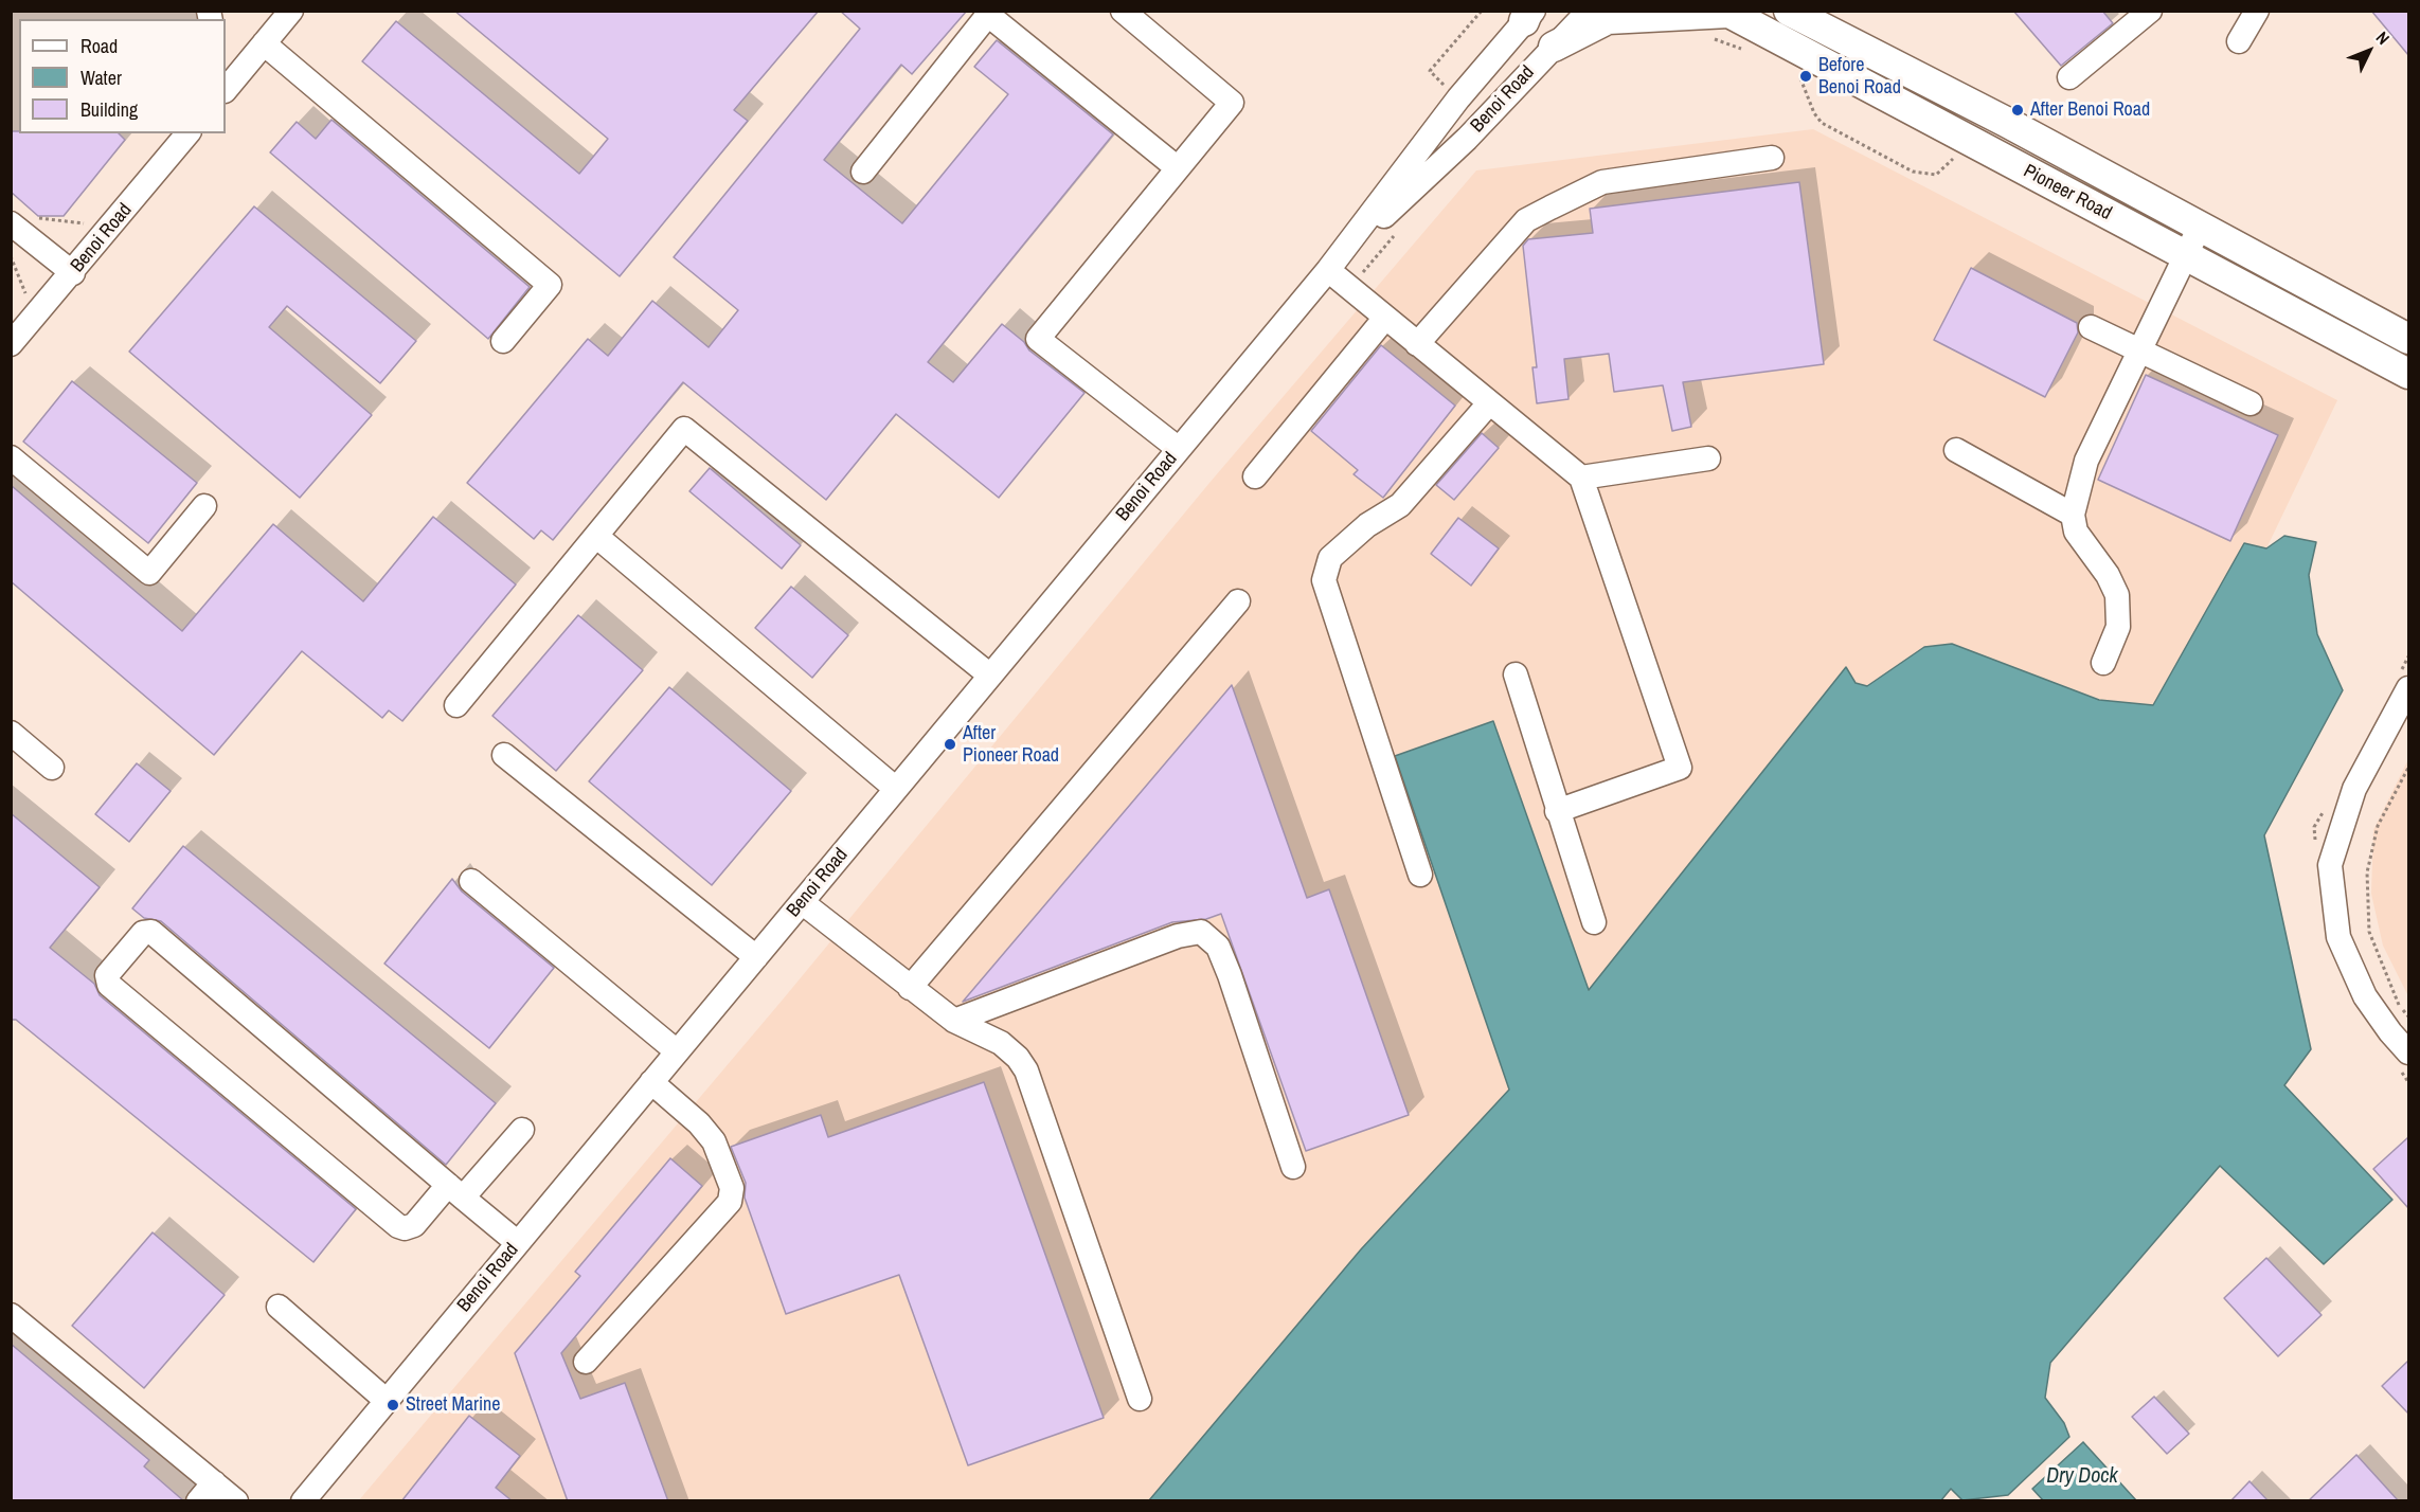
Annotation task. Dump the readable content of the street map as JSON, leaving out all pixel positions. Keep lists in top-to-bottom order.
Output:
{
  "streets": {
    "main road": ["Pioneer Road"],
    "street": ["Benoi Road"]
  },
  "water": ["Dry Dock"],
  "places": [
    "Before Benoi Road",
    "After Benoi Road",
    "After Pioneer Road",
    "Street Marine"
  ],
  "legend": ["Road", "Water", "Building"],
  "north": "top right"
}
